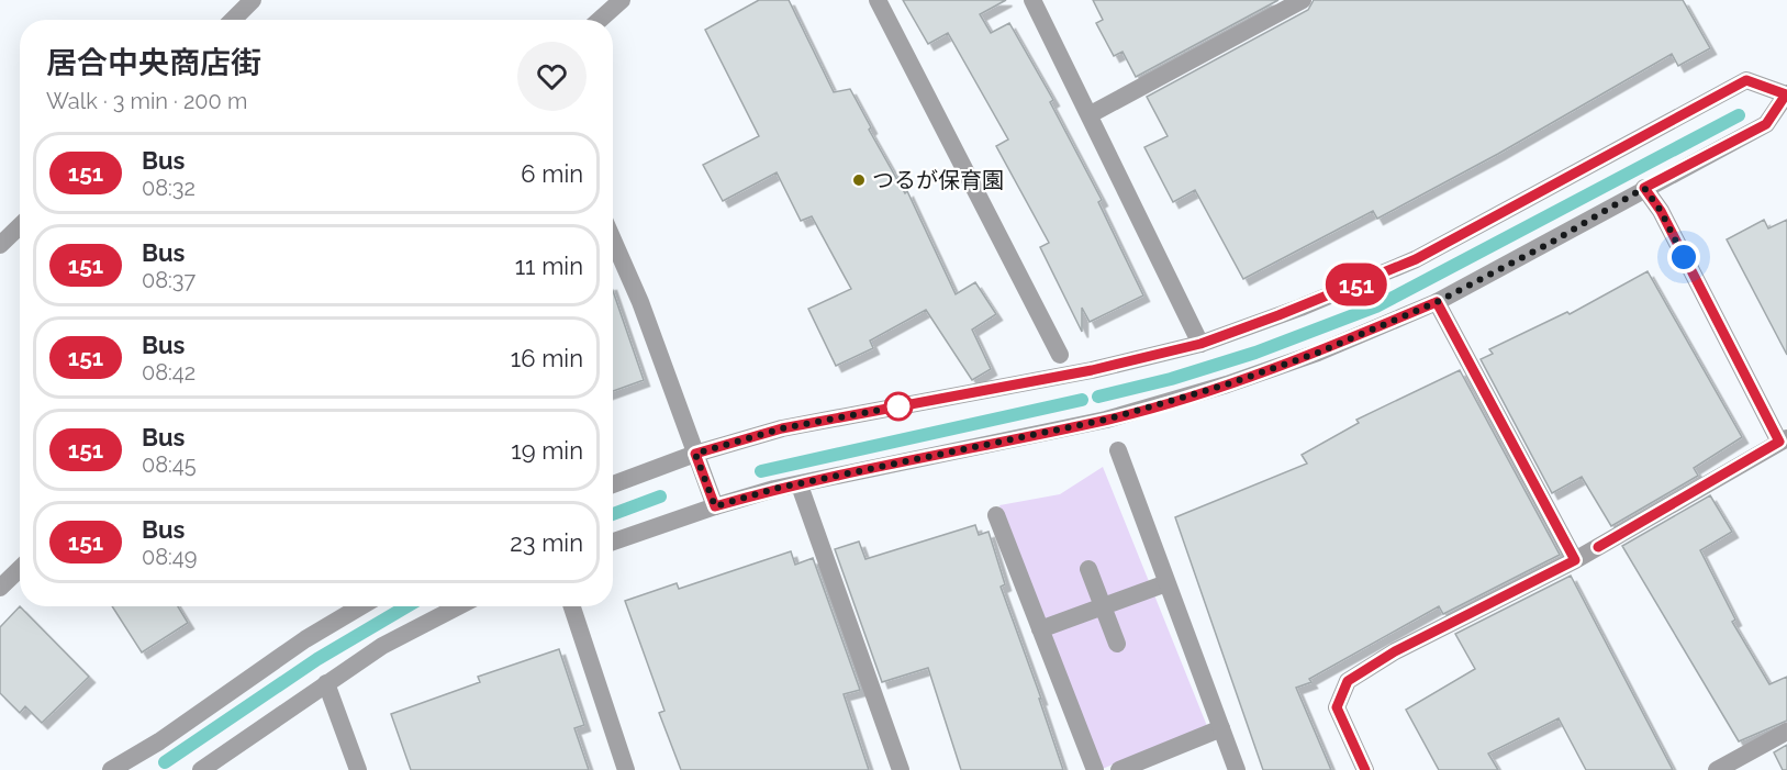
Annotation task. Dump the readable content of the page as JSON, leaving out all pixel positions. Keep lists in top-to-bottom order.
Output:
{
  "places": ["つるが保育園"],
  "lines": ["bus line 151"],
  "page": {
    "on_map": "151",
    "heading": ["居合中央商店街", "Walk · 3 min · 200 m"],
    "list": [
      {
        "mark": "151",
        "name": "Bus",
        "note": "08:32",
        "value": "6 min"
      },
      {
        "mark": "151",
        "name": "Bus",
        "note": "08:37",
        "value": "11 min"
      },
      {
        "mark": "151",
        "name": "Bus",
        "note": "08:42",
        "value": "16 min"
      },
      {
        "mark": "151",
        "name": "Bus",
        "note": "08:45",
        "value": "19 min"
      },
      {
        "mark": "151",
        "name": "Bus",
        "note": "08:49",
        "value": "23 min"
      }
    ]
  }
}
